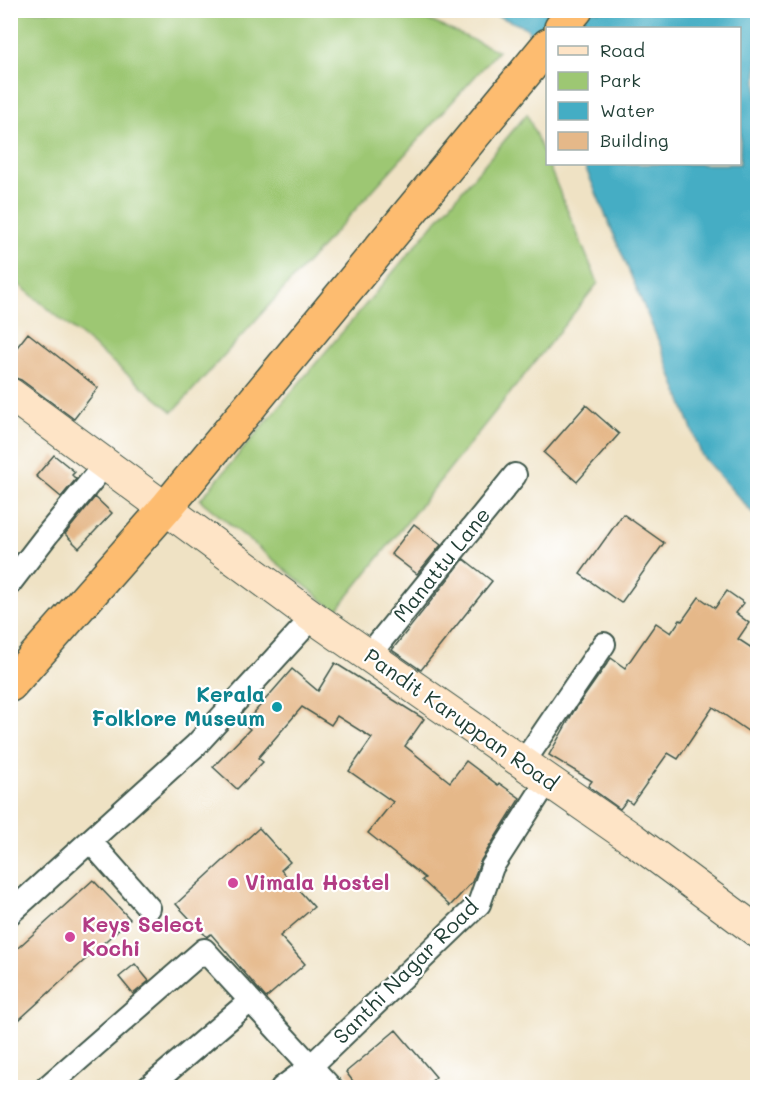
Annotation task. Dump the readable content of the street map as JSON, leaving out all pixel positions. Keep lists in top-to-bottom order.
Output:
{
  "streets": {
    "main road": ["Pandit Karuppan Road"],
    "street": ["Manattu Lane", "Santhi Nagar Road"]
  },
  "crossings": [
    ["Manattu Lane", "Pandit Karuppan Road"],
    ["Pandit Karuppan Road", "Santhi Nagar Road"]
  ],
  "places": ["Kerala Folklore Museum", "Vimala Hostel", "Keys Select Kochi"],
  "legend": [
    "Road",
    "Park",
    "Water",
    "Building"
  ]
}
